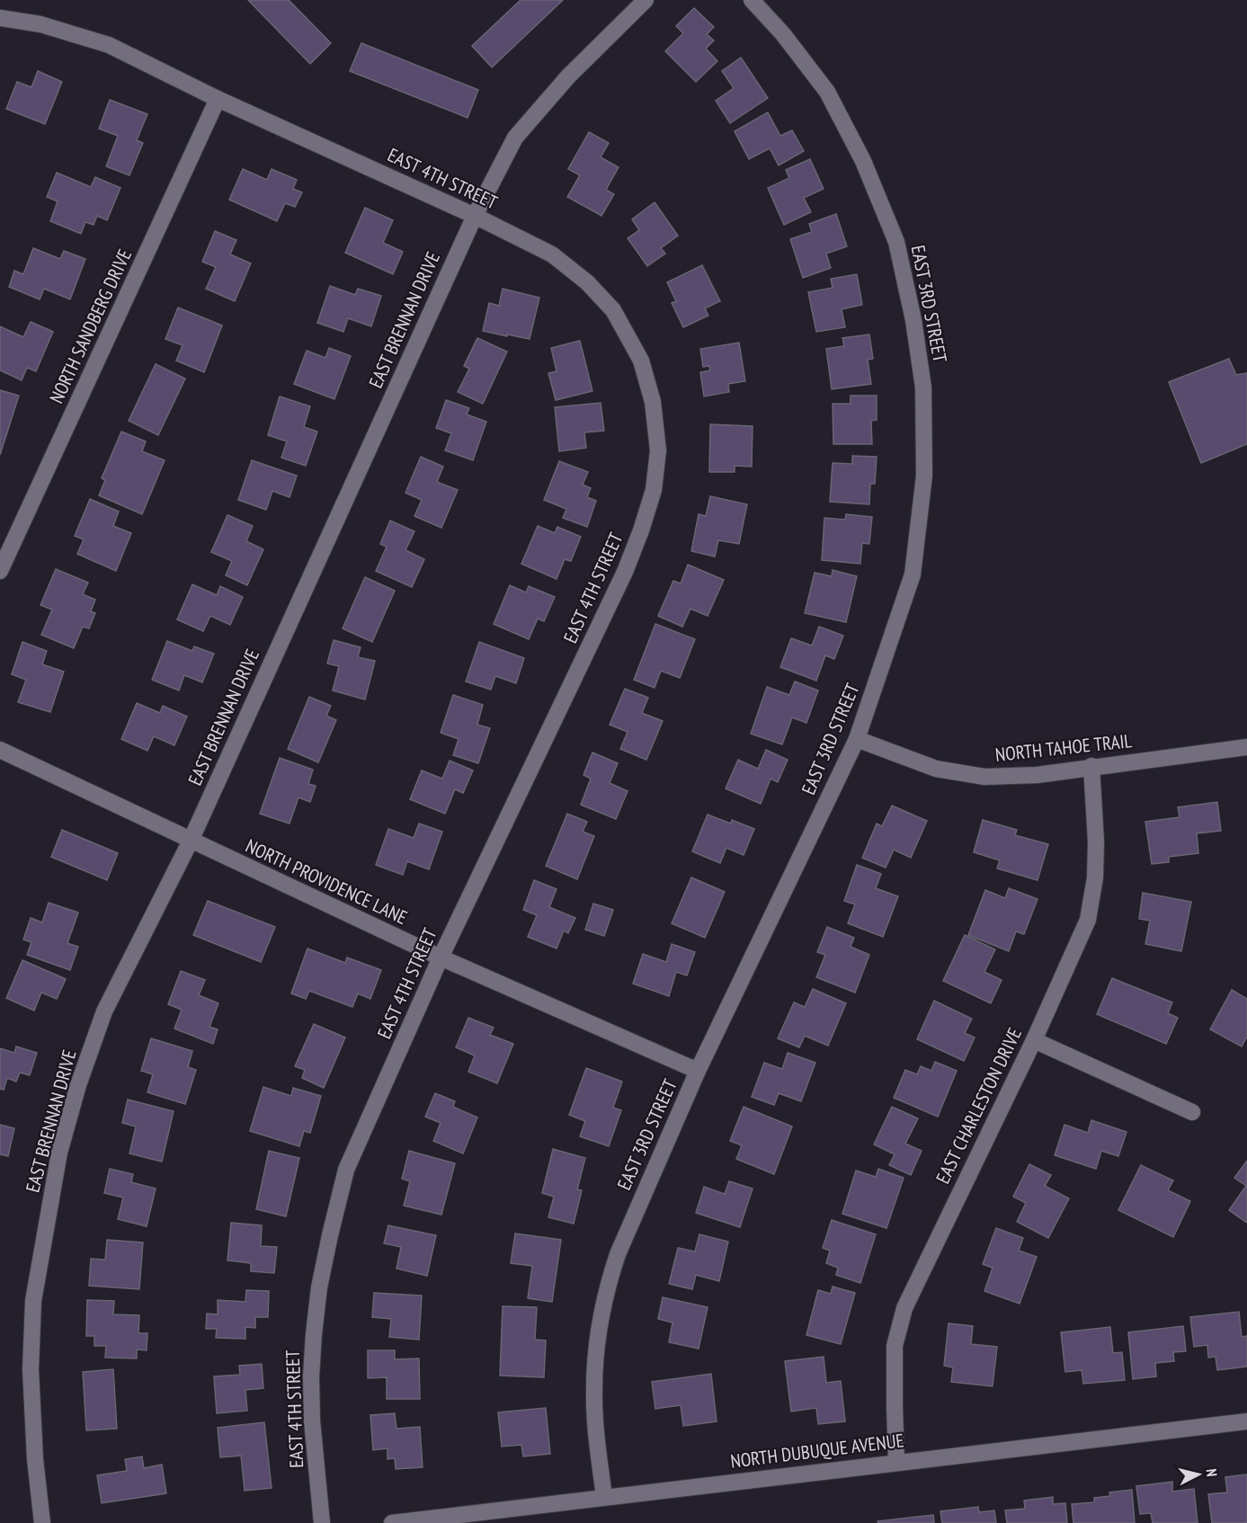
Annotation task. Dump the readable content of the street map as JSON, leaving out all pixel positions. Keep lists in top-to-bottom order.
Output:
{
  "streets": {
    "street": [
      "EAST 4TH STREET",
      "EAST 3RD STREET",
      "EAST BRENNAN DRIVE",
      "NORTH SANDBERG DRIVE",
      "NORTH TAHOE TRAIL",
      "NORTH PROVIDENCE LANE",
      "EAST CHARLESTON DRIVE",
      "NORTH DUBUQUE AVENUE"
    ]
  },
  "crossings": [
    ["EAST 4TH STREET", "EAST BRENNAN DRIVE"],
    ["EAST 4TH STREET", "NORTH SANDBERG DRIVE"],
    ["EAST 4TH STREET", "NORTH PROVIDENCE LANE"],
    ["EAST 3RD STREET", "NORTH TAHOE TRAIL"],
    ["EAST 3RD STREET", "NORTH PROVIDENCE LANE"],
    ["EAST 3RD STREET", "NORTH DUBUQUE AVENUE"],
    ["EAST BRENNAN DRIVE", "NORTH PROVIDENCE LANE"],
    ["NORTH TAHOE TRAIL", "EAST CHARLESTON DRIVE"],
    ["EAST CHARLESTON DRIVE", "NORTH DUBUQUE AVENUE"]
  ],
  "north": "right"
}
